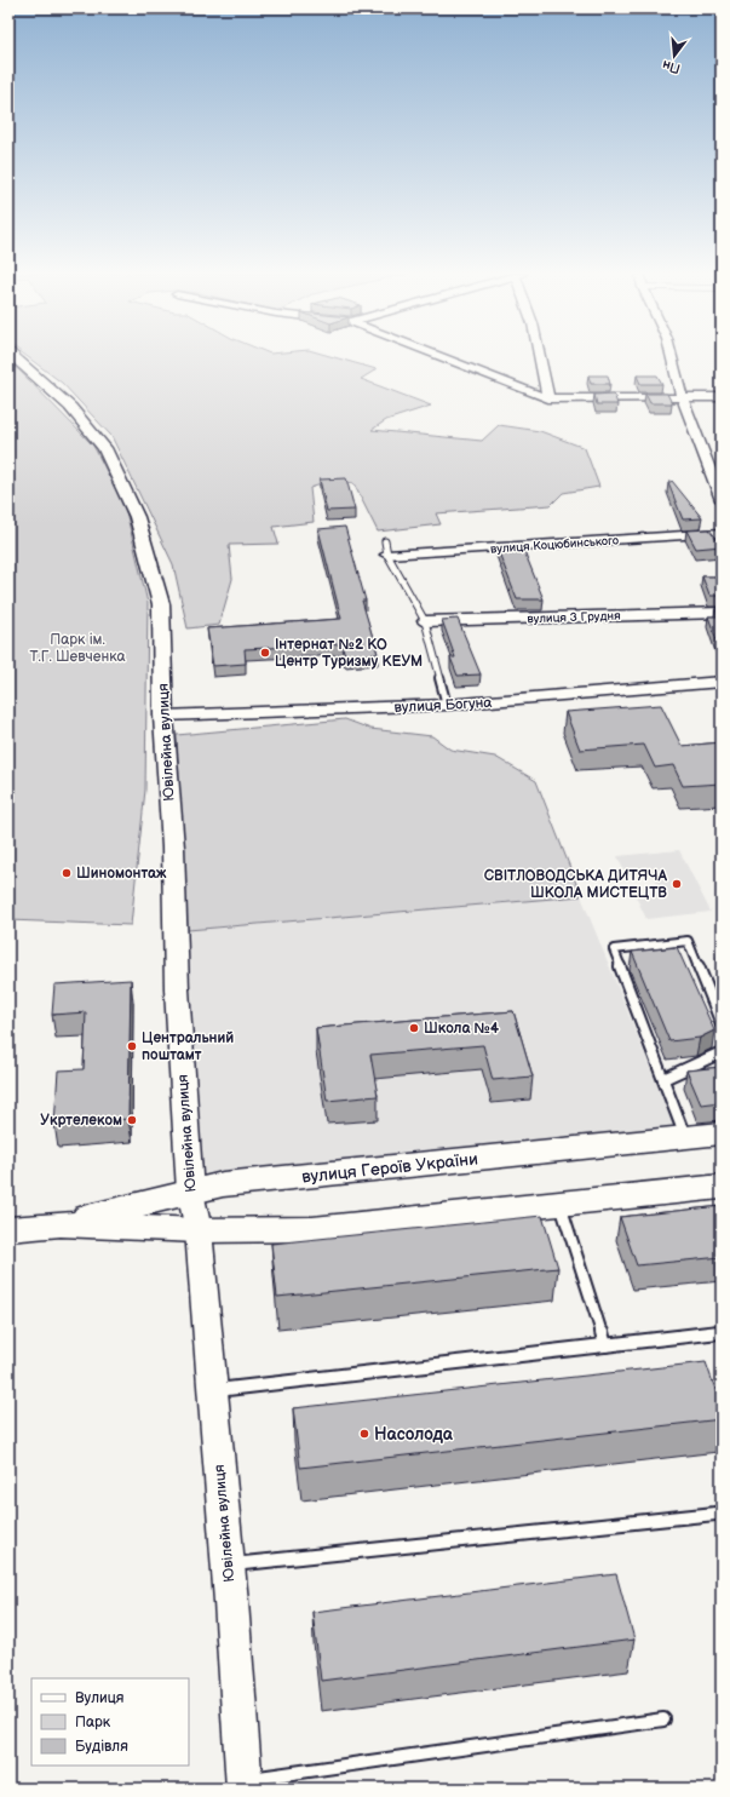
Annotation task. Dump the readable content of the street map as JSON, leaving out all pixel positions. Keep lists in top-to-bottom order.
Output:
{
  "streets": {
    "main road": ["вулиця Героїв України"],
    "street": [
      "вулиця Коцюбинського",
      "вулиця 3 Грудня",
      "вулиця Богуна",
      "Ювілейна вулиця"
    ]
  },
  "crossings": [
    ["вулиця Богуна", "Ювілейна вулиця"],
    ["Ювілейна вулиця", "вулиця Героїв України"]
  ],
  "parks": ["Парк ім. Т.Г. Шевченка"],
  "places": [
    "Інтернат №2 КО Центр Туризму КЕУМ",
    "Шиномонтаж",
    "СВІТЛОВОДСЬКА ДИТЯЧА ШКОЛА МИСТЕЦТВ",
    "Школа №4",
    "Центральний поштамт",
    "Укртелеком",
    "Насолода"
  ],
  "legend": ["Вулиця", "Парк", "Будівля"],
  "north": "bottom"
}
